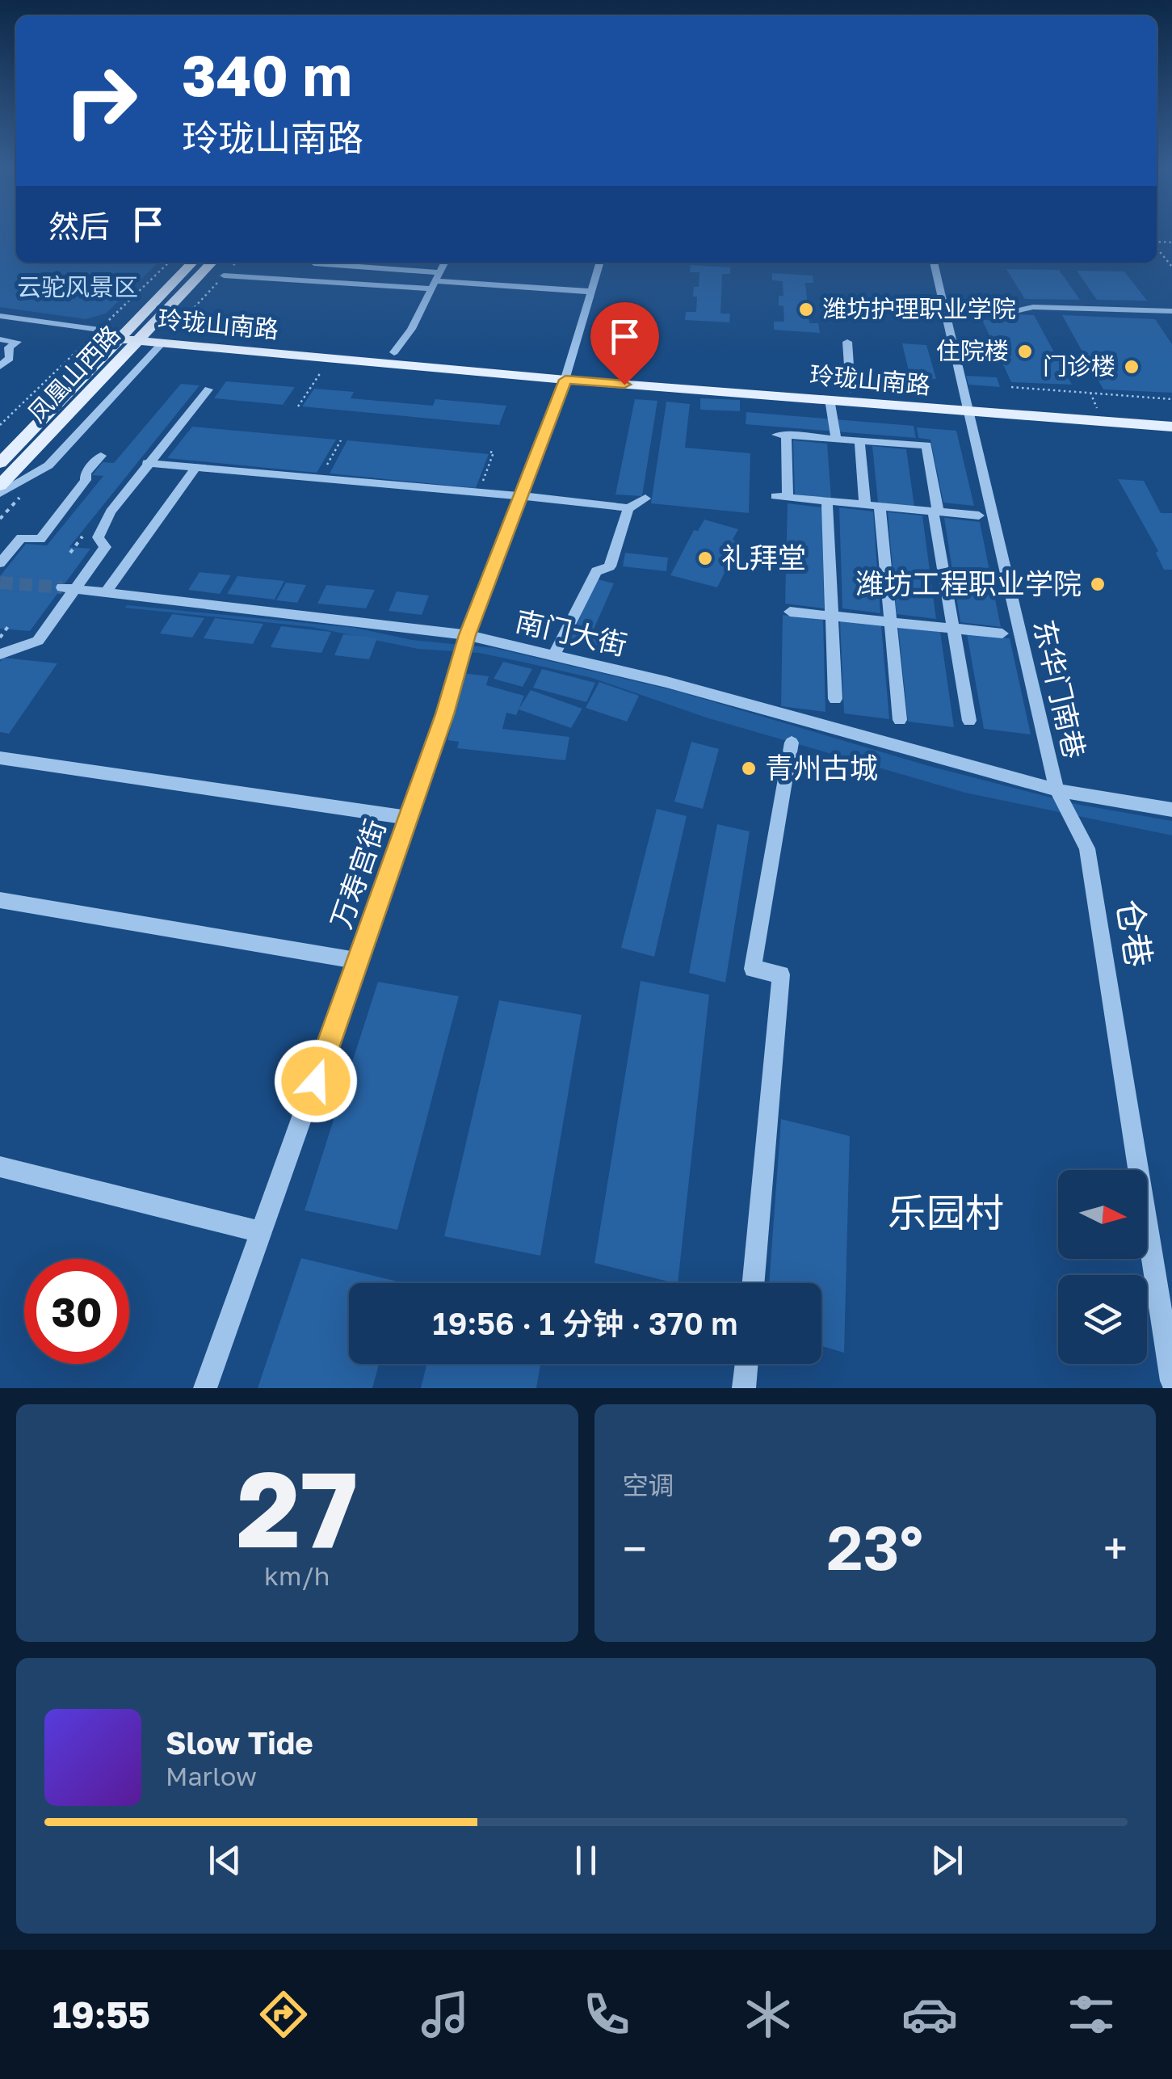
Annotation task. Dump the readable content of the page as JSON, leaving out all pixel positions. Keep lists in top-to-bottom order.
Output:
{
  "streets": {
    "main road": ["玲珑山南路", "凤凰山西路"],
    "street": [
      "南门大街",
      "东华门南巷",
      "万寿宫街",
      "仓巷"
    ]
  },
  "crossings": [
    ["玲珑山南路", "凤凰山西路"],
    ["玲珑山南路", "东华门南巷"],
    ["玲珑山南路", "万寿宫街"],
    ["南门大街", "东华门南巷"],
    ["南门大街", "万寿宫街"],
    ["南门大街", "仓巷"],
    ["东华门南巷", "仓巷"]
  ],
  "districts": ["乐园村"],
  "parks": ["云驼风景区"],
  "places": [
    "潍坊护理职业学院",
    "住院楼",
    "门诊楼",
    "礼拜堂",
    "潍坊工程职业学院",
    "青州古城"
  ],
  "north": "right",
  "page": {
    "turn": ["340 m", "玲珑山南路"],
    "then": "然后",
    "limit": "30",
    "trip": "19:56 · 1 分钟 · 370 m",
    "tile": [
      ["27", "km/h"],
      "空调"
    ],
    "heat": ["−", "23°", "+"],
    "song": ["Slow Tide", "Marlow"],
    "tabs": "19:55"
  }
}
